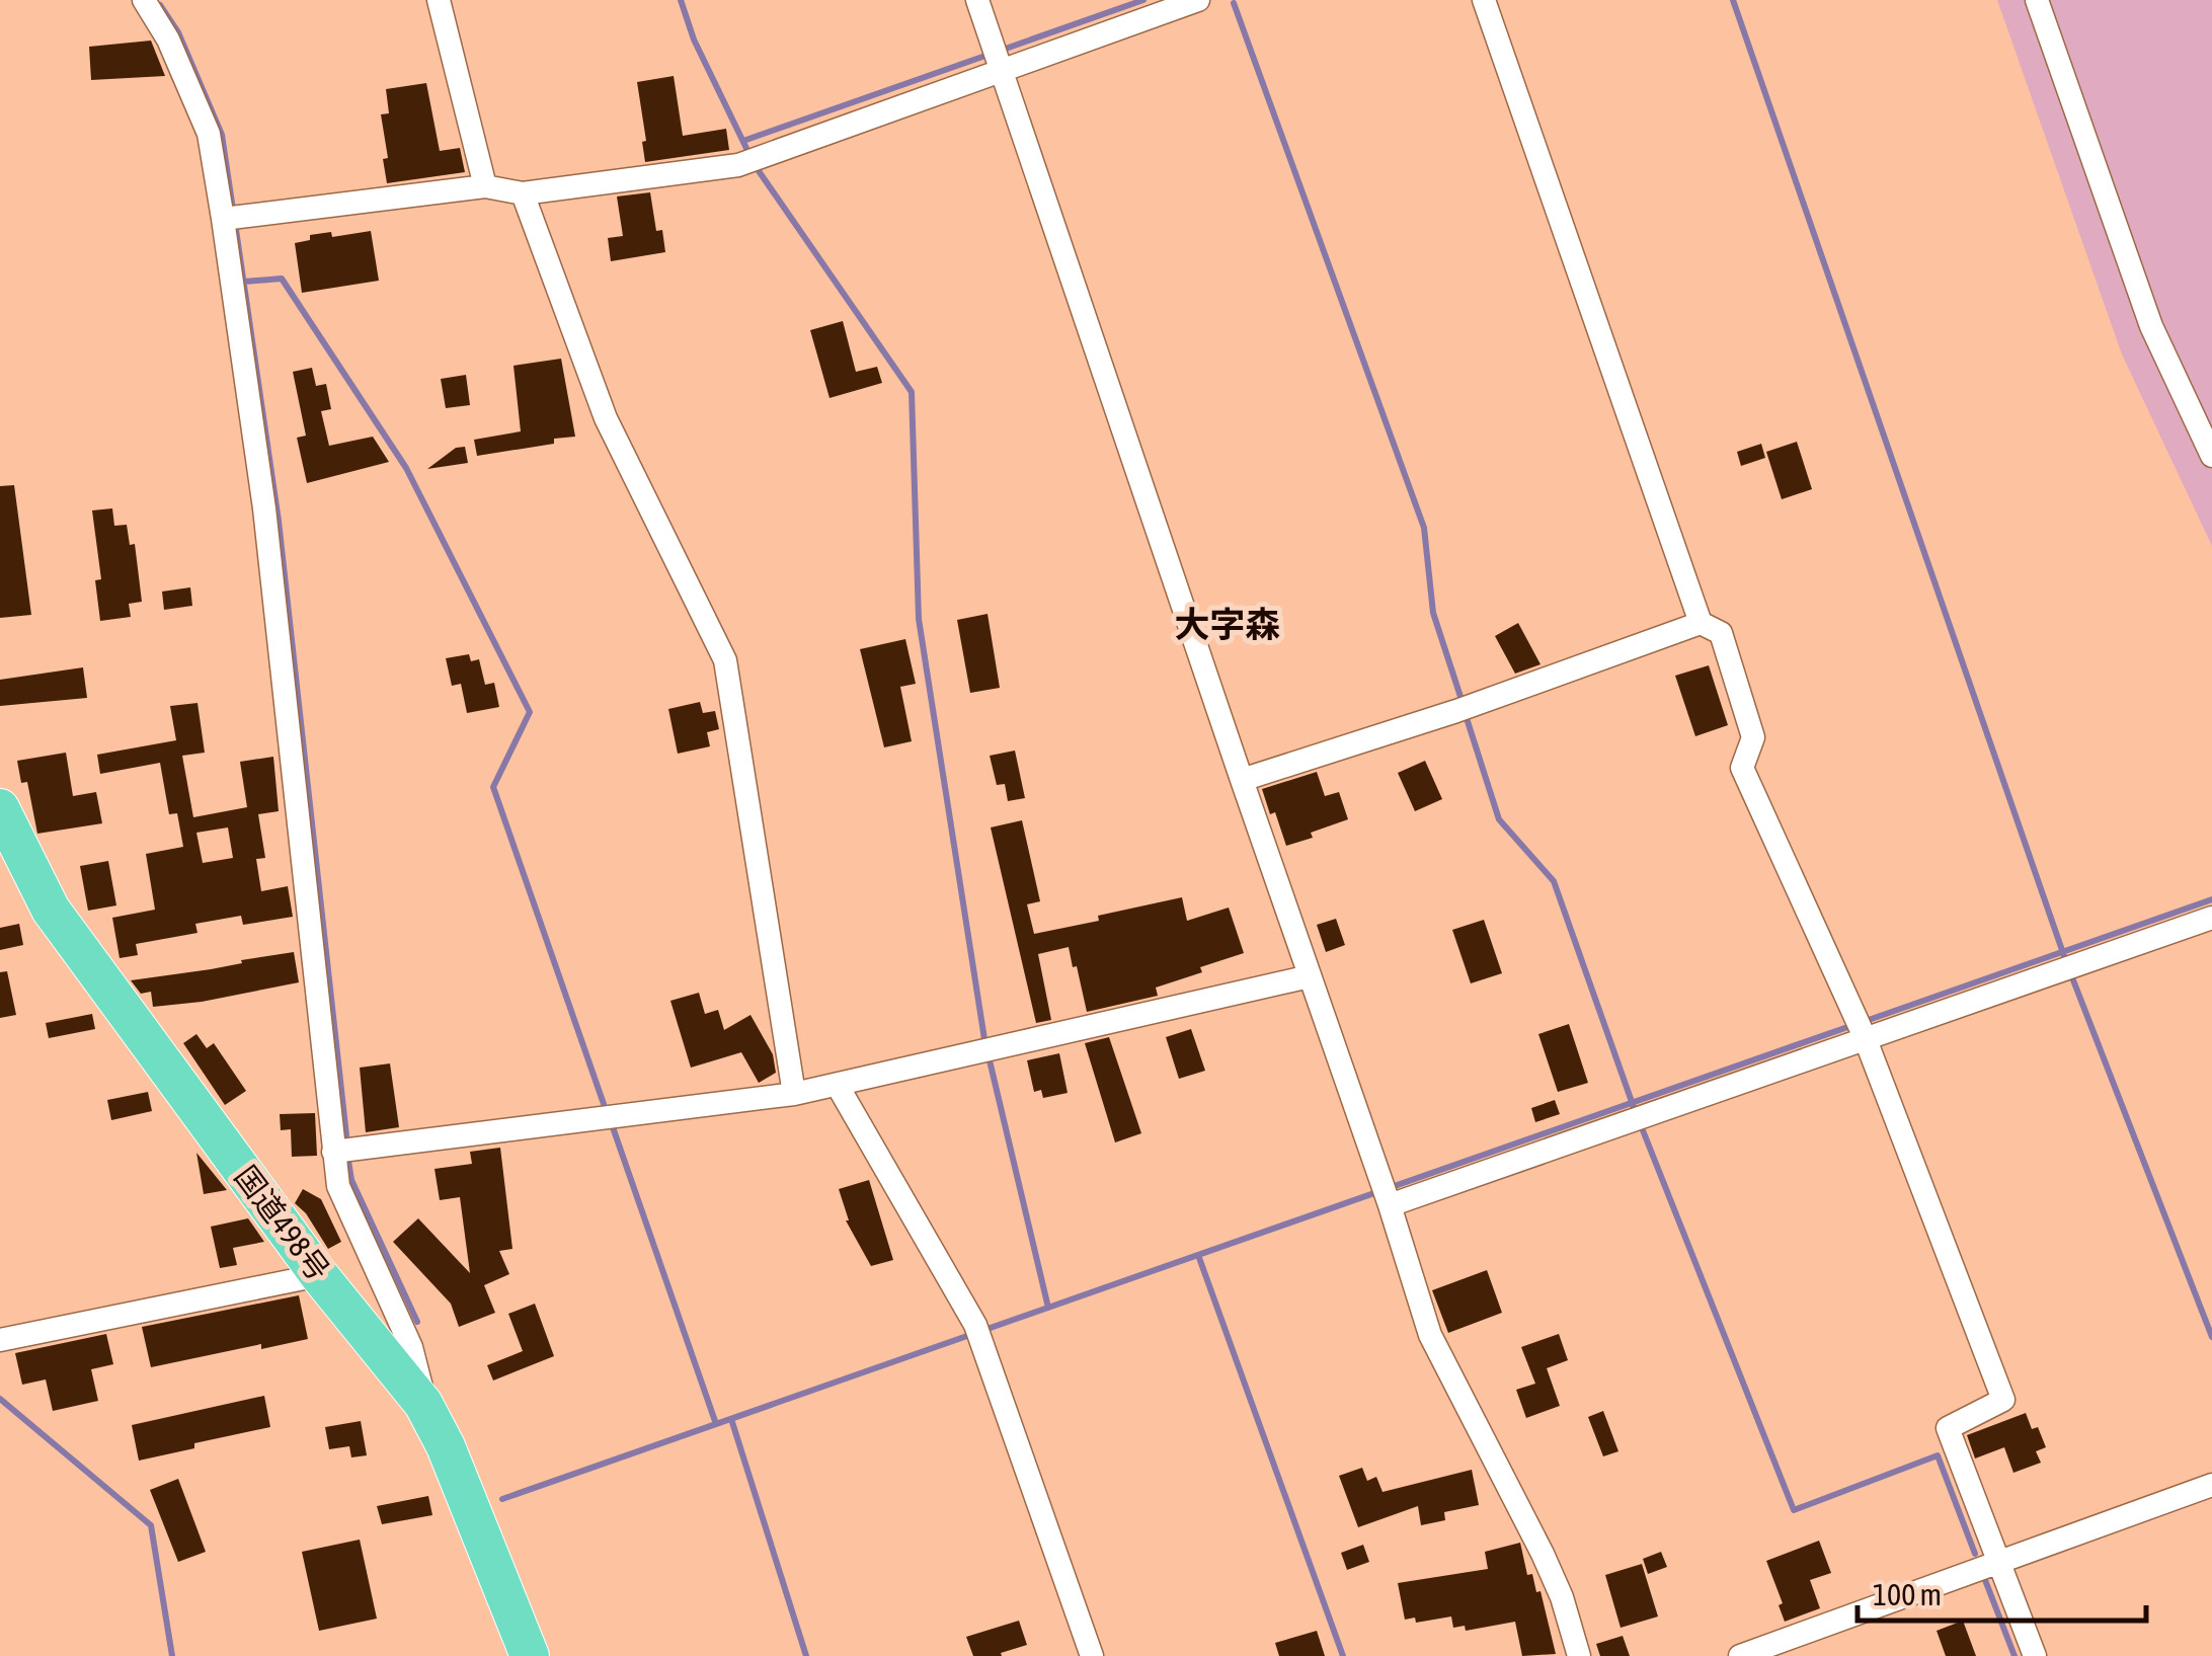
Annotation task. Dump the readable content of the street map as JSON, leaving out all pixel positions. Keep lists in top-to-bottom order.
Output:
{
  "streets": {
    "highway": ["国道498号"]
  },
  "districts": ["大字森"],
  "scale_bar": "100 m"
}
